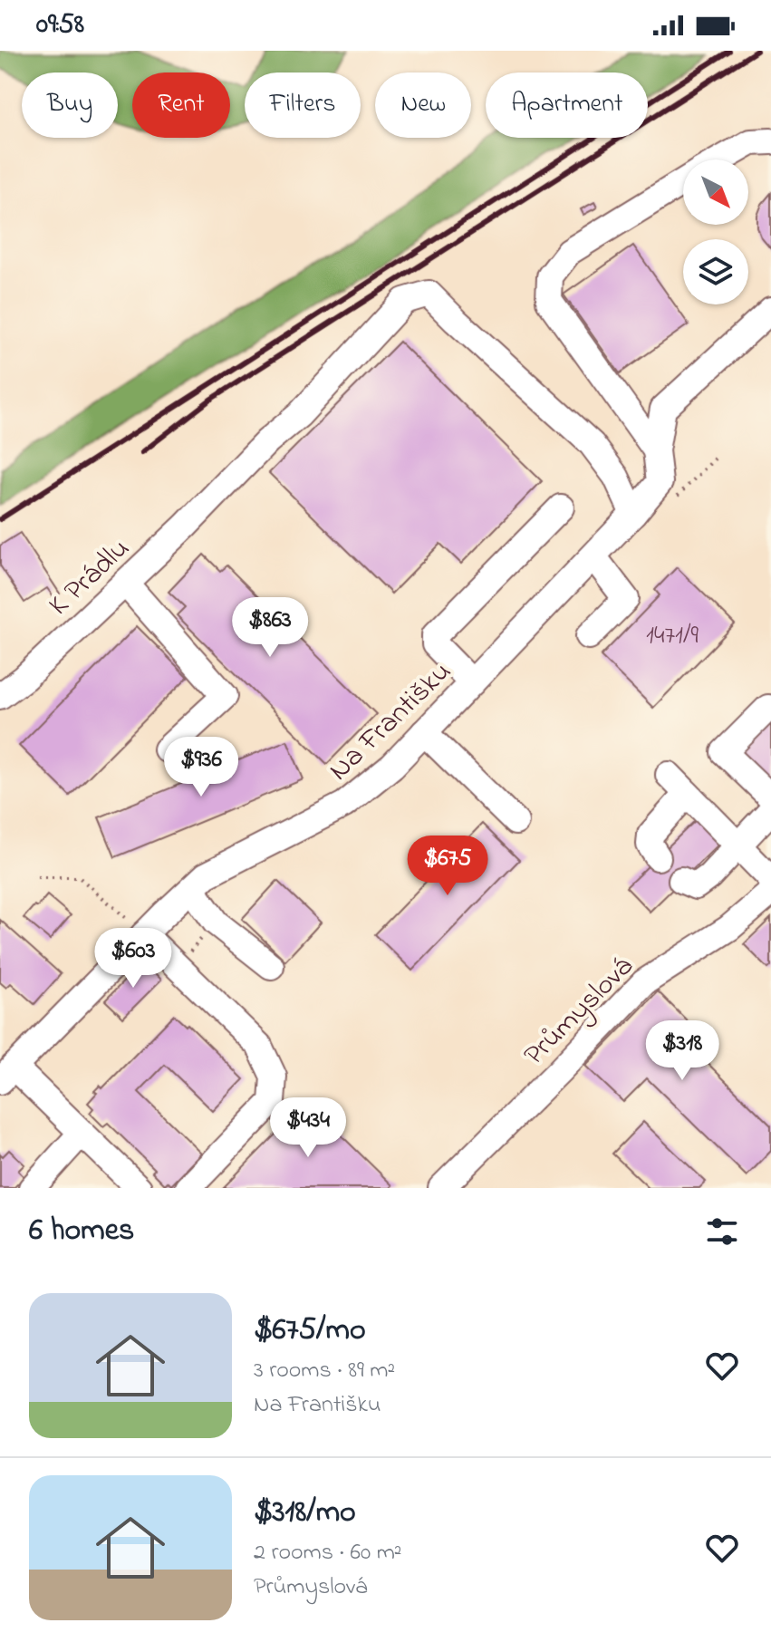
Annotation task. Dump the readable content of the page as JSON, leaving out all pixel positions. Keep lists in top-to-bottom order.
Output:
{
  "streets": {
    "street": ["K Prádlu", "Na Františku", "Průmyslová"]
  },
  "crossings": [
    ["K Prádlu", "Na Františku"]
  ],
  "house_numbers": ["1471/9"],
  "north": "bottom right",
  "page": {
    "status": "09:58",
    "chip": [
      "Buy",
      "Rent",
      "Filters",
      "New",
      "Apartment"
    ],
    "price": [
      "$863",
      "$936",
      "$675",
      "$603",
      "$318",
      "$434"
    ],
    "heading": "6 homes",
    "list": [
      {
        "name": "$675/mo",
        "note": "3 rooms · 89 m² · Na Františku"
      },
      {
        "name": "$318/mo",
        "note": "2 rooms · 60 m² · Průmyslová"
      }
    ]
  }
}
